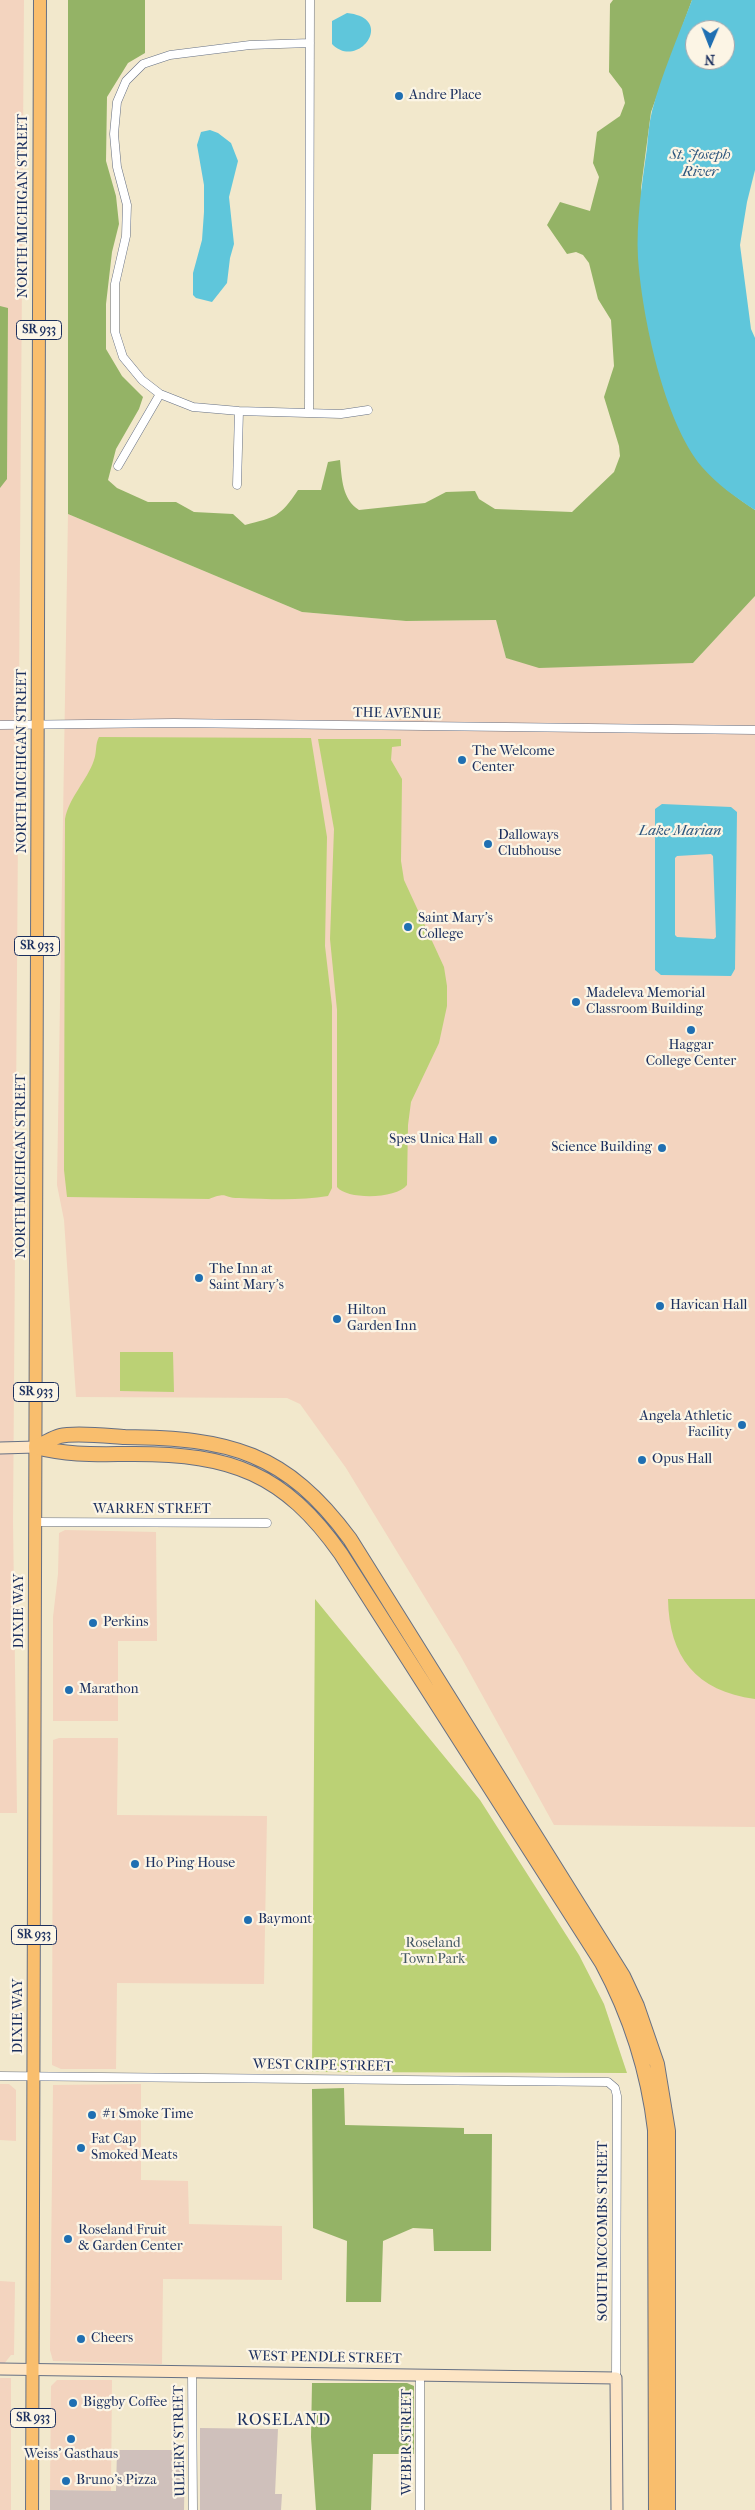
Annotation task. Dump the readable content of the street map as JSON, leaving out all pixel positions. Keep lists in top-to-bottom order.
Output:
{
  "streets": {
    "main road": ["NORTH MICHIGAN STREET", "SR 933", "DIXIE WAY"],
    "street": [
      "THE AVENUE",
      "WARREN STREET",
      "WEST CRIPE STREET",
      "SOUTH MCCOMBS STREET",
      "WEST PENDLE STREET",
      "ULLERY STREET",
      "WEBER STREET"
    ]
  },
  "crossings": [
    ["NORTH MICHIGAN STREET", "THE AVENUE"],
    ["NORTH MICHIGAN STREET", "WARREN STREET"],
    ["NORTH MICHIGAN STREET", "DIXIE WAY"],
    ["WARREN STREET", "DIXIE WAY"],
    ["DIXIE WAY", "WEST CRIPE STREET"],
    ["DIXIE WAY", "WEST PENDLE STREET"],
    ["WEST CRIPE STREET", "SOUTH MCCOMBS STREET"],
    ["SOUTH MCCOMBS STREET", "WEST PENDLE STREET"],
    ["WEST PENDLE STREET", "ULLERY STREET"],
    ["WEST PENDLE STREET", "WEBER STREET"]
  ],
  "districts": ["ROSELAND"],
  "water": ["St. Joseph River", "Lake Marian"],
  "parks": ["Roseland Town Park"],
  "places": [
    "Andre Place",
    "The Welcome Center",
    "Dalloways Clubhouse",
    "Saint Mary's College",
    "Madeleva Memorial Classroom Building",
    "Haggar College Center",
    "Spes Unica Hall",
    "Science Building",
    "The Inn at Saint Mary's",
    "Havican Hall",
    "Hilton Garden Inn",
    "Angela Athletic Facility",
    "Opus Hall",
    "Perkins",
    "Marathon",
    "Ho Ping House",
    "Baymont",
    "#1 Smoke Time",
    "Fat Cap Smoked Meats",
    "Roseland Fruit & Garden Center",
    "Cheers",
    "Biggby Coffee",
    "Weiss' Gasthaus",
    "Bruno's Pizza"
  ],
  "north": "bottom"
}
